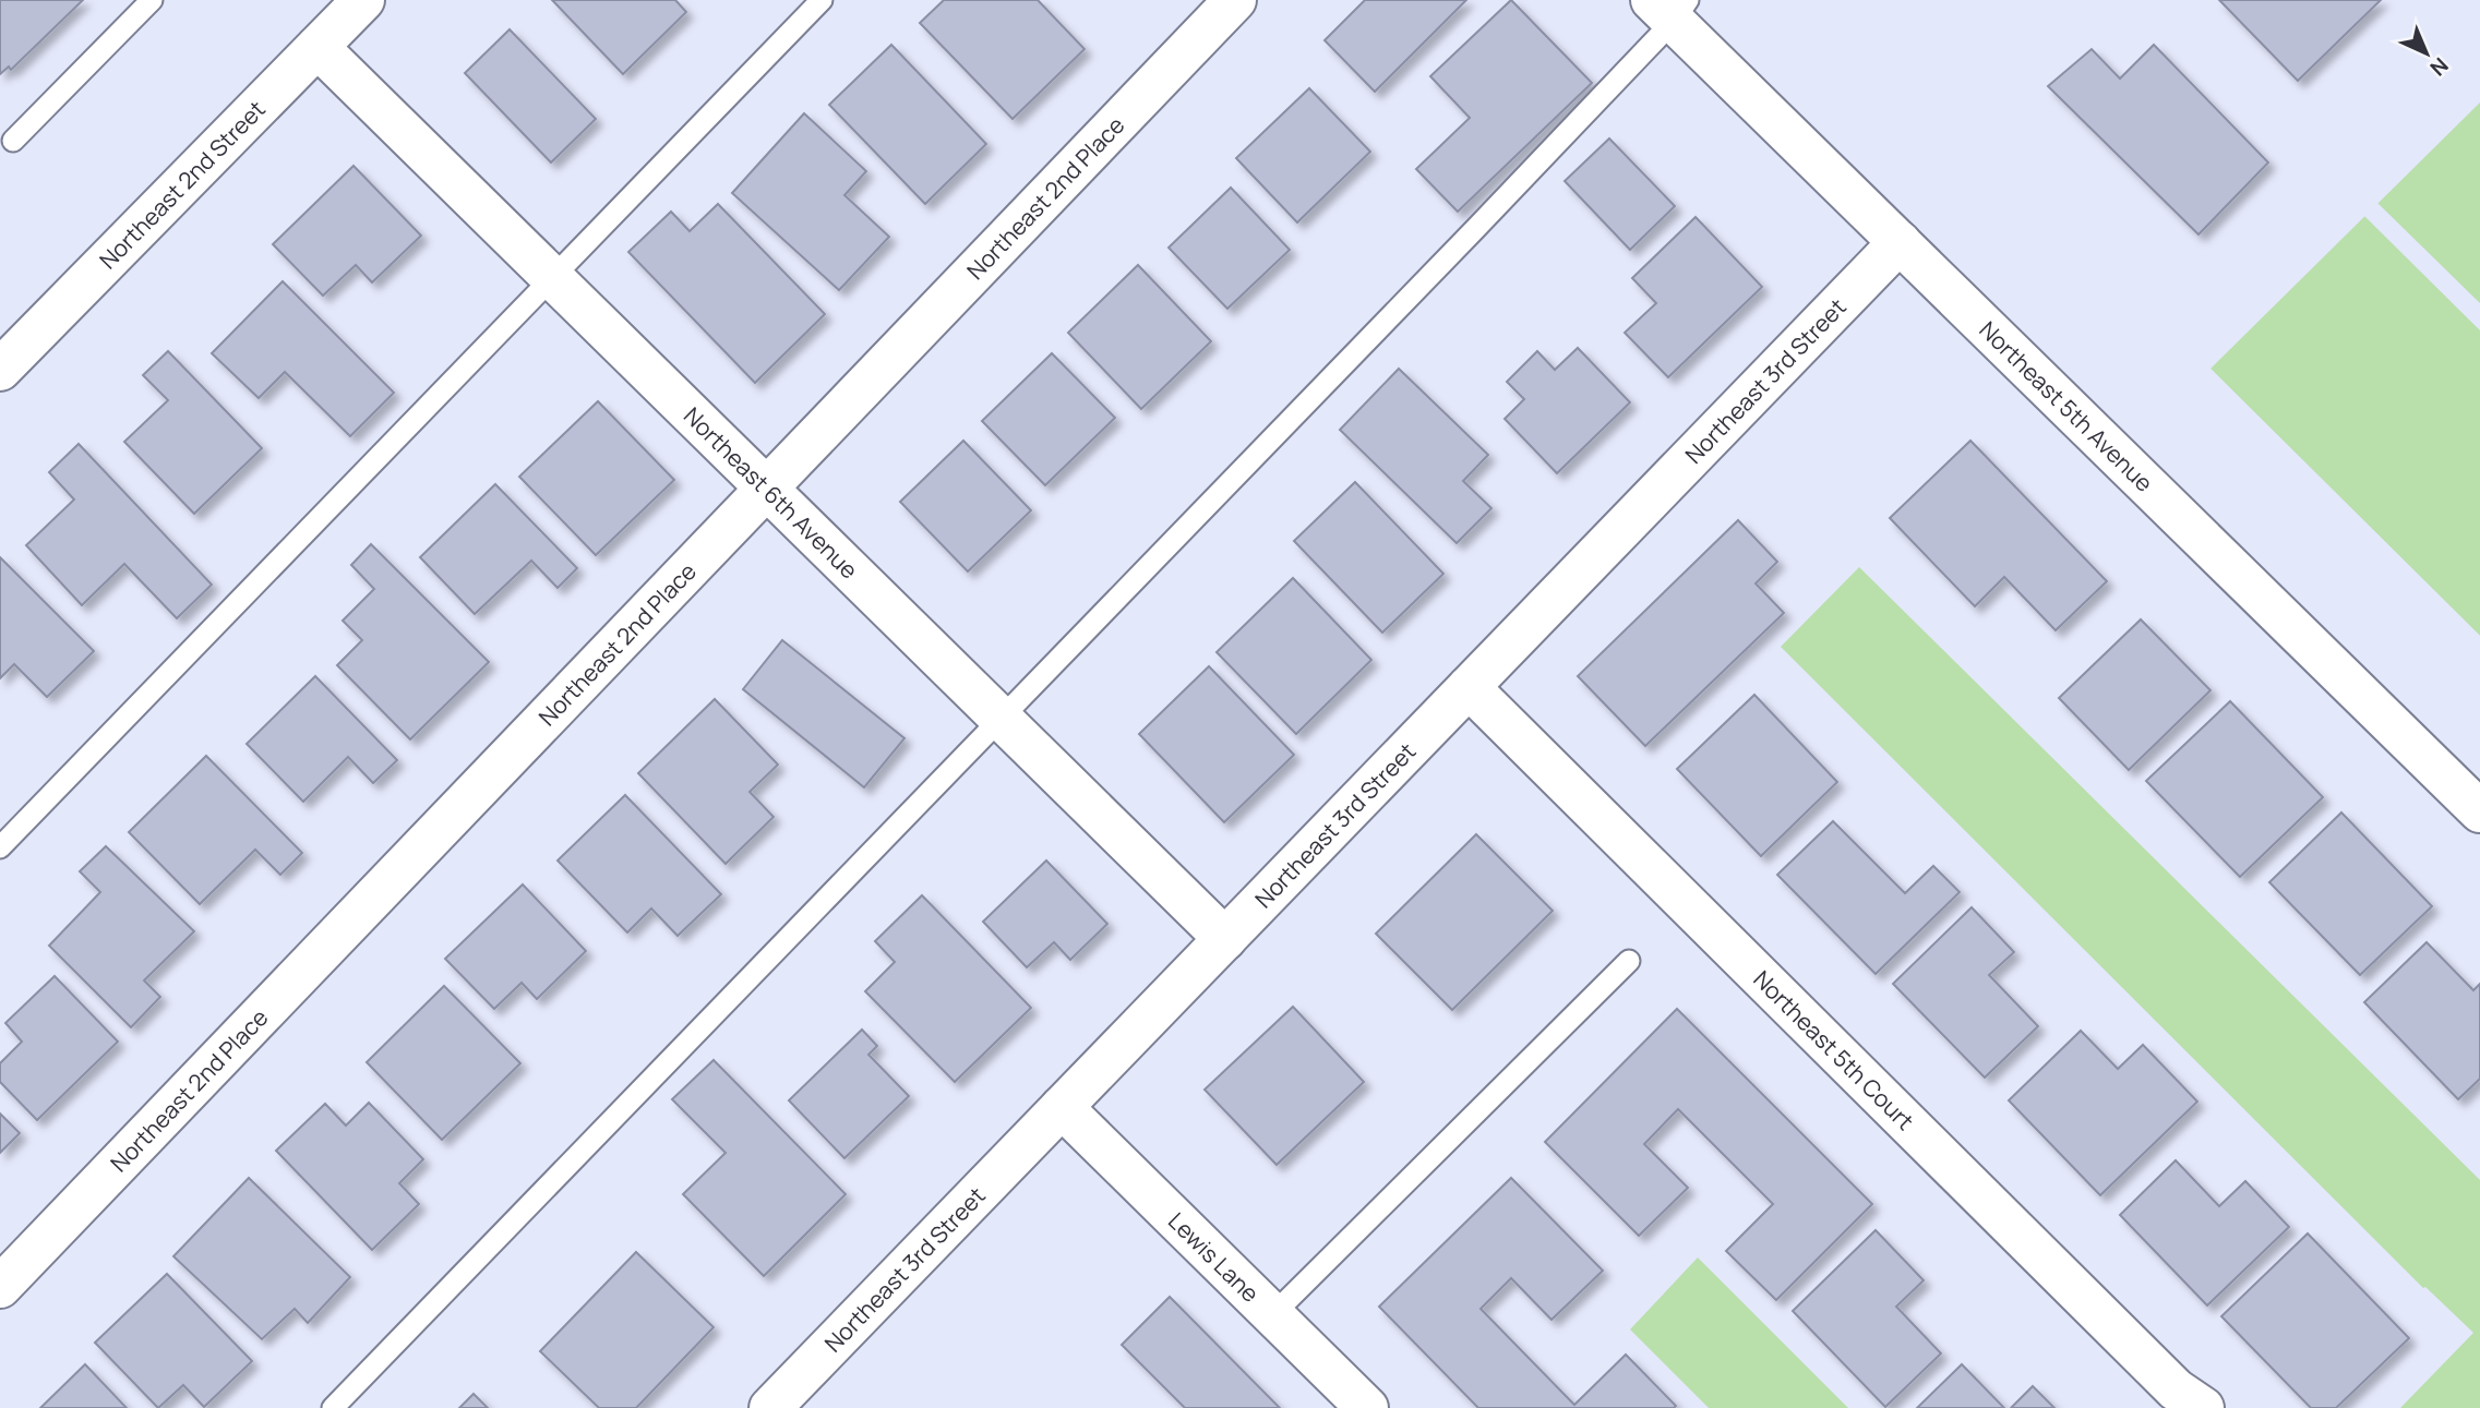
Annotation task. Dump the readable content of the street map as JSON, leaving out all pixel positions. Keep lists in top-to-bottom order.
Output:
{
  "streets": {
    "street": [
      "Northeast 2nd Street",
      "Northeast 2nd Place",
      "Northeast 3rd Street",
      "Northeast 5th Avenue",
      "Northeast 6th Avenue",
      "Northeast 5th Court",
      "Lewis Lane"
    ]
  },
  "crossings": [
    ["Northeast 2nd Street", "Northeast 6th Avenue"],
    ["Northeast 2nd Place", "Northeast 6th Avenue"],
    ["Northeast 3rd Street", "Northeast 5th Avenue"],
    ["Northeast 3rd Street", "Northeast 6th Avenue"],
    ["Northeast 3rd Street", "Northeast 5th Court"],
    ["Northeast 3rd Street", "Lewis Lane"]
  ],
  "north": "bottom right"
}
